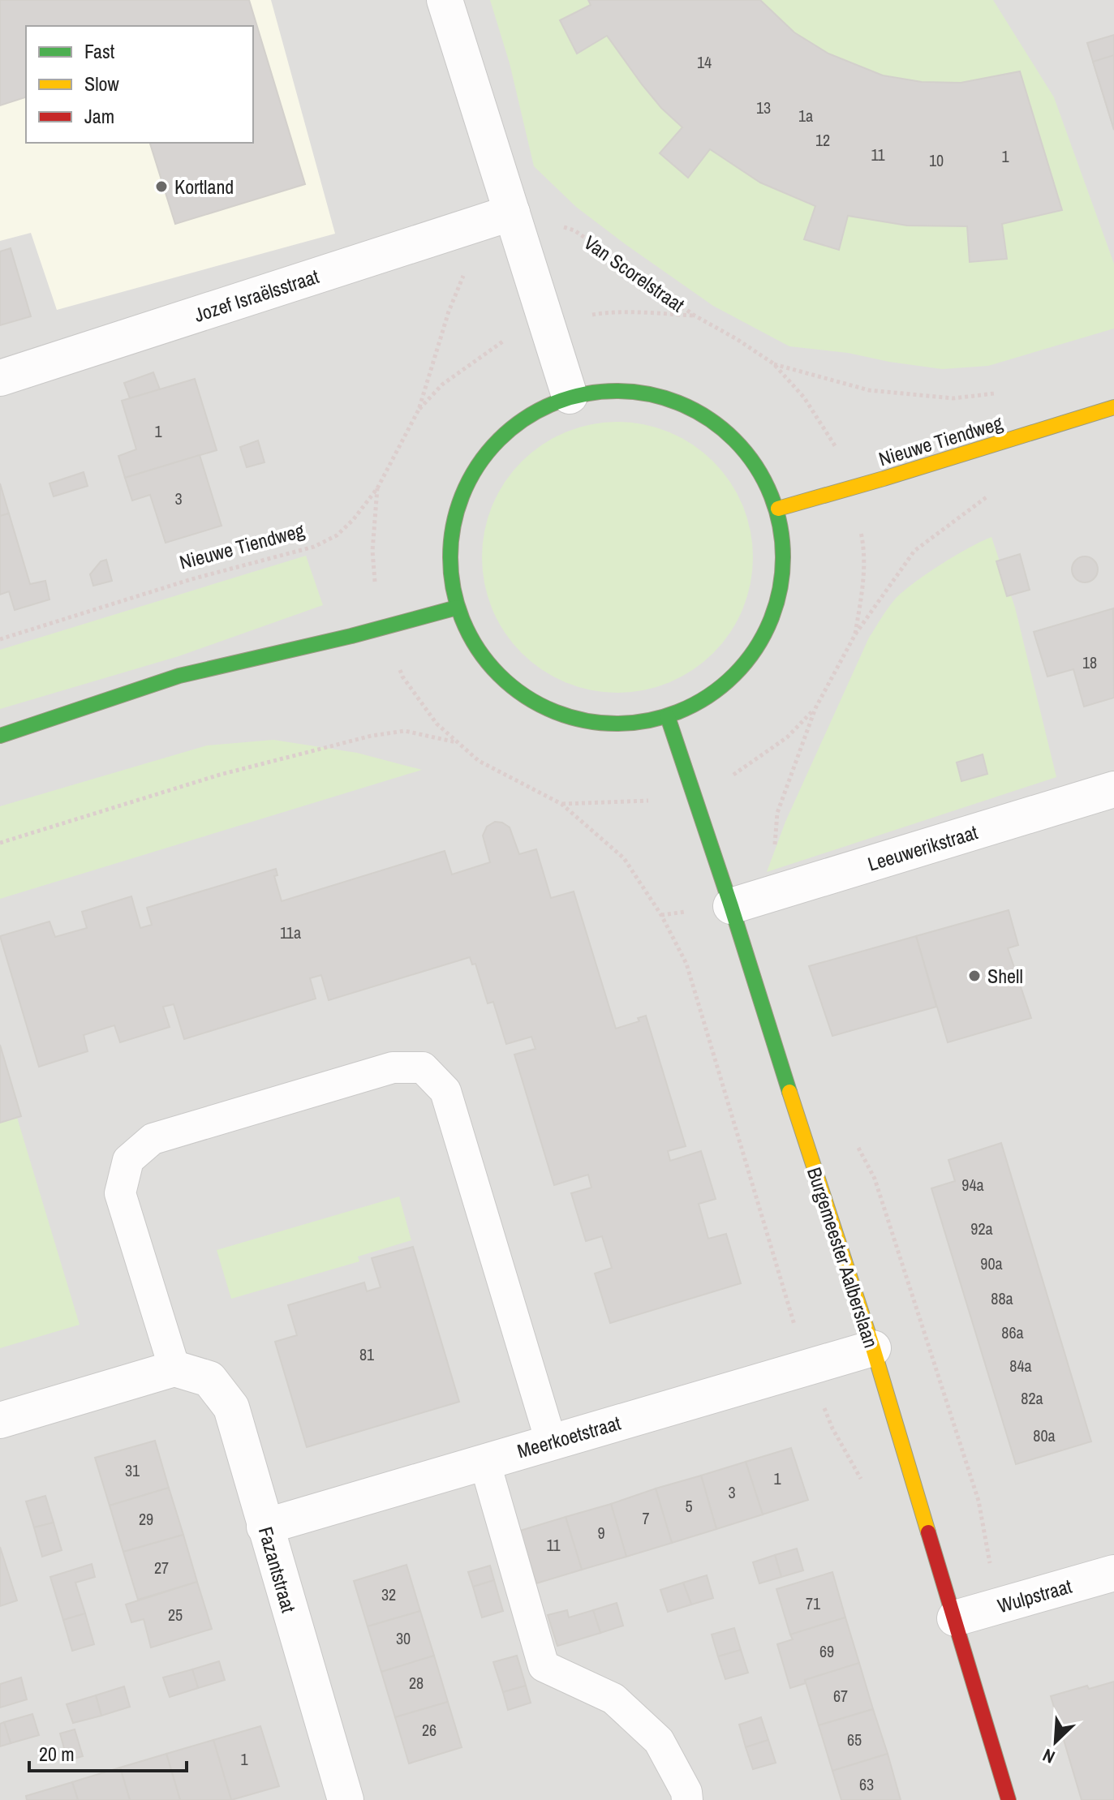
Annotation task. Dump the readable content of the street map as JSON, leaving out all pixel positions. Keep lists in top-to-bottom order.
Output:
{
  "streets": {
    "street": [
      "Jozef Israëlsstraat",
      "Nieuwe Tiendweg",
      "Leeuwerikstraat",
      "Burgemeester Aalberslaan",
      "Meerkoetstraat",
      "Fazantstraat",
      "Wulpstraat"
    ],
    "path": ["Van Scorelstraat"]
  },
  "crossings": [
    ["Van Scorelstraat", "Jozef Israëlsstraat"],
    ["Leeuwerikstraat", "Burgemeester Aalberslaan"],
    ["Burgemeester Aalberslaan", "Meerkoetstraat"],
    ["Burgemeester Aalberslaan", "Wulpstraat"],
    ["Meerkoetstraat", "Fazantstraat"]
  ],
  "places": ["Kortland", "Shell"],
  "house_numbers": [
    "14",
    "13",
    "1a",
    "12",
    "11",
    "1",
    "10",
    "1",
    "3",
    "18",
    "11a",
    "94a",
    "92a",
    "90a",
    "88a",
    "86a",
    "81",
    "84a",
    "82a",
    "80a",
    "31",
    "1",
    "3",
    "5",
    "7",
    "29",
    "9",
    "11",
    "27",
    "32",
    "71",
    "25",
    "30",
    "69",
    "28",
    "67",
    "26",
    "65",
    "1",
    "63"
  ],
  "legend": ["Fast", "Slow", "Jam"],
  "scale_bar": "20 m",
  "north": "bottom left"
}
